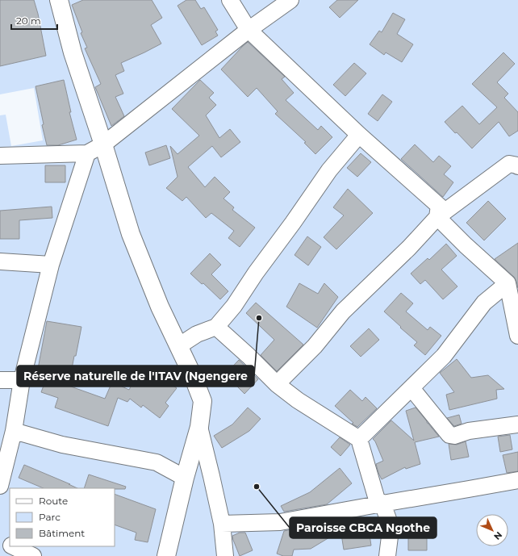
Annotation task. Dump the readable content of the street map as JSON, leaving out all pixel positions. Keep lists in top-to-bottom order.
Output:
{
  "places": ["Réserve naturelle de l'ITAV (Ngengere", "Paroisse CBCA Ngothe"],
  "legend": ["Route", "Parc", "Bâtiment"],
  "scale_bar": "20 m",
  "north": "bottom right"
}
